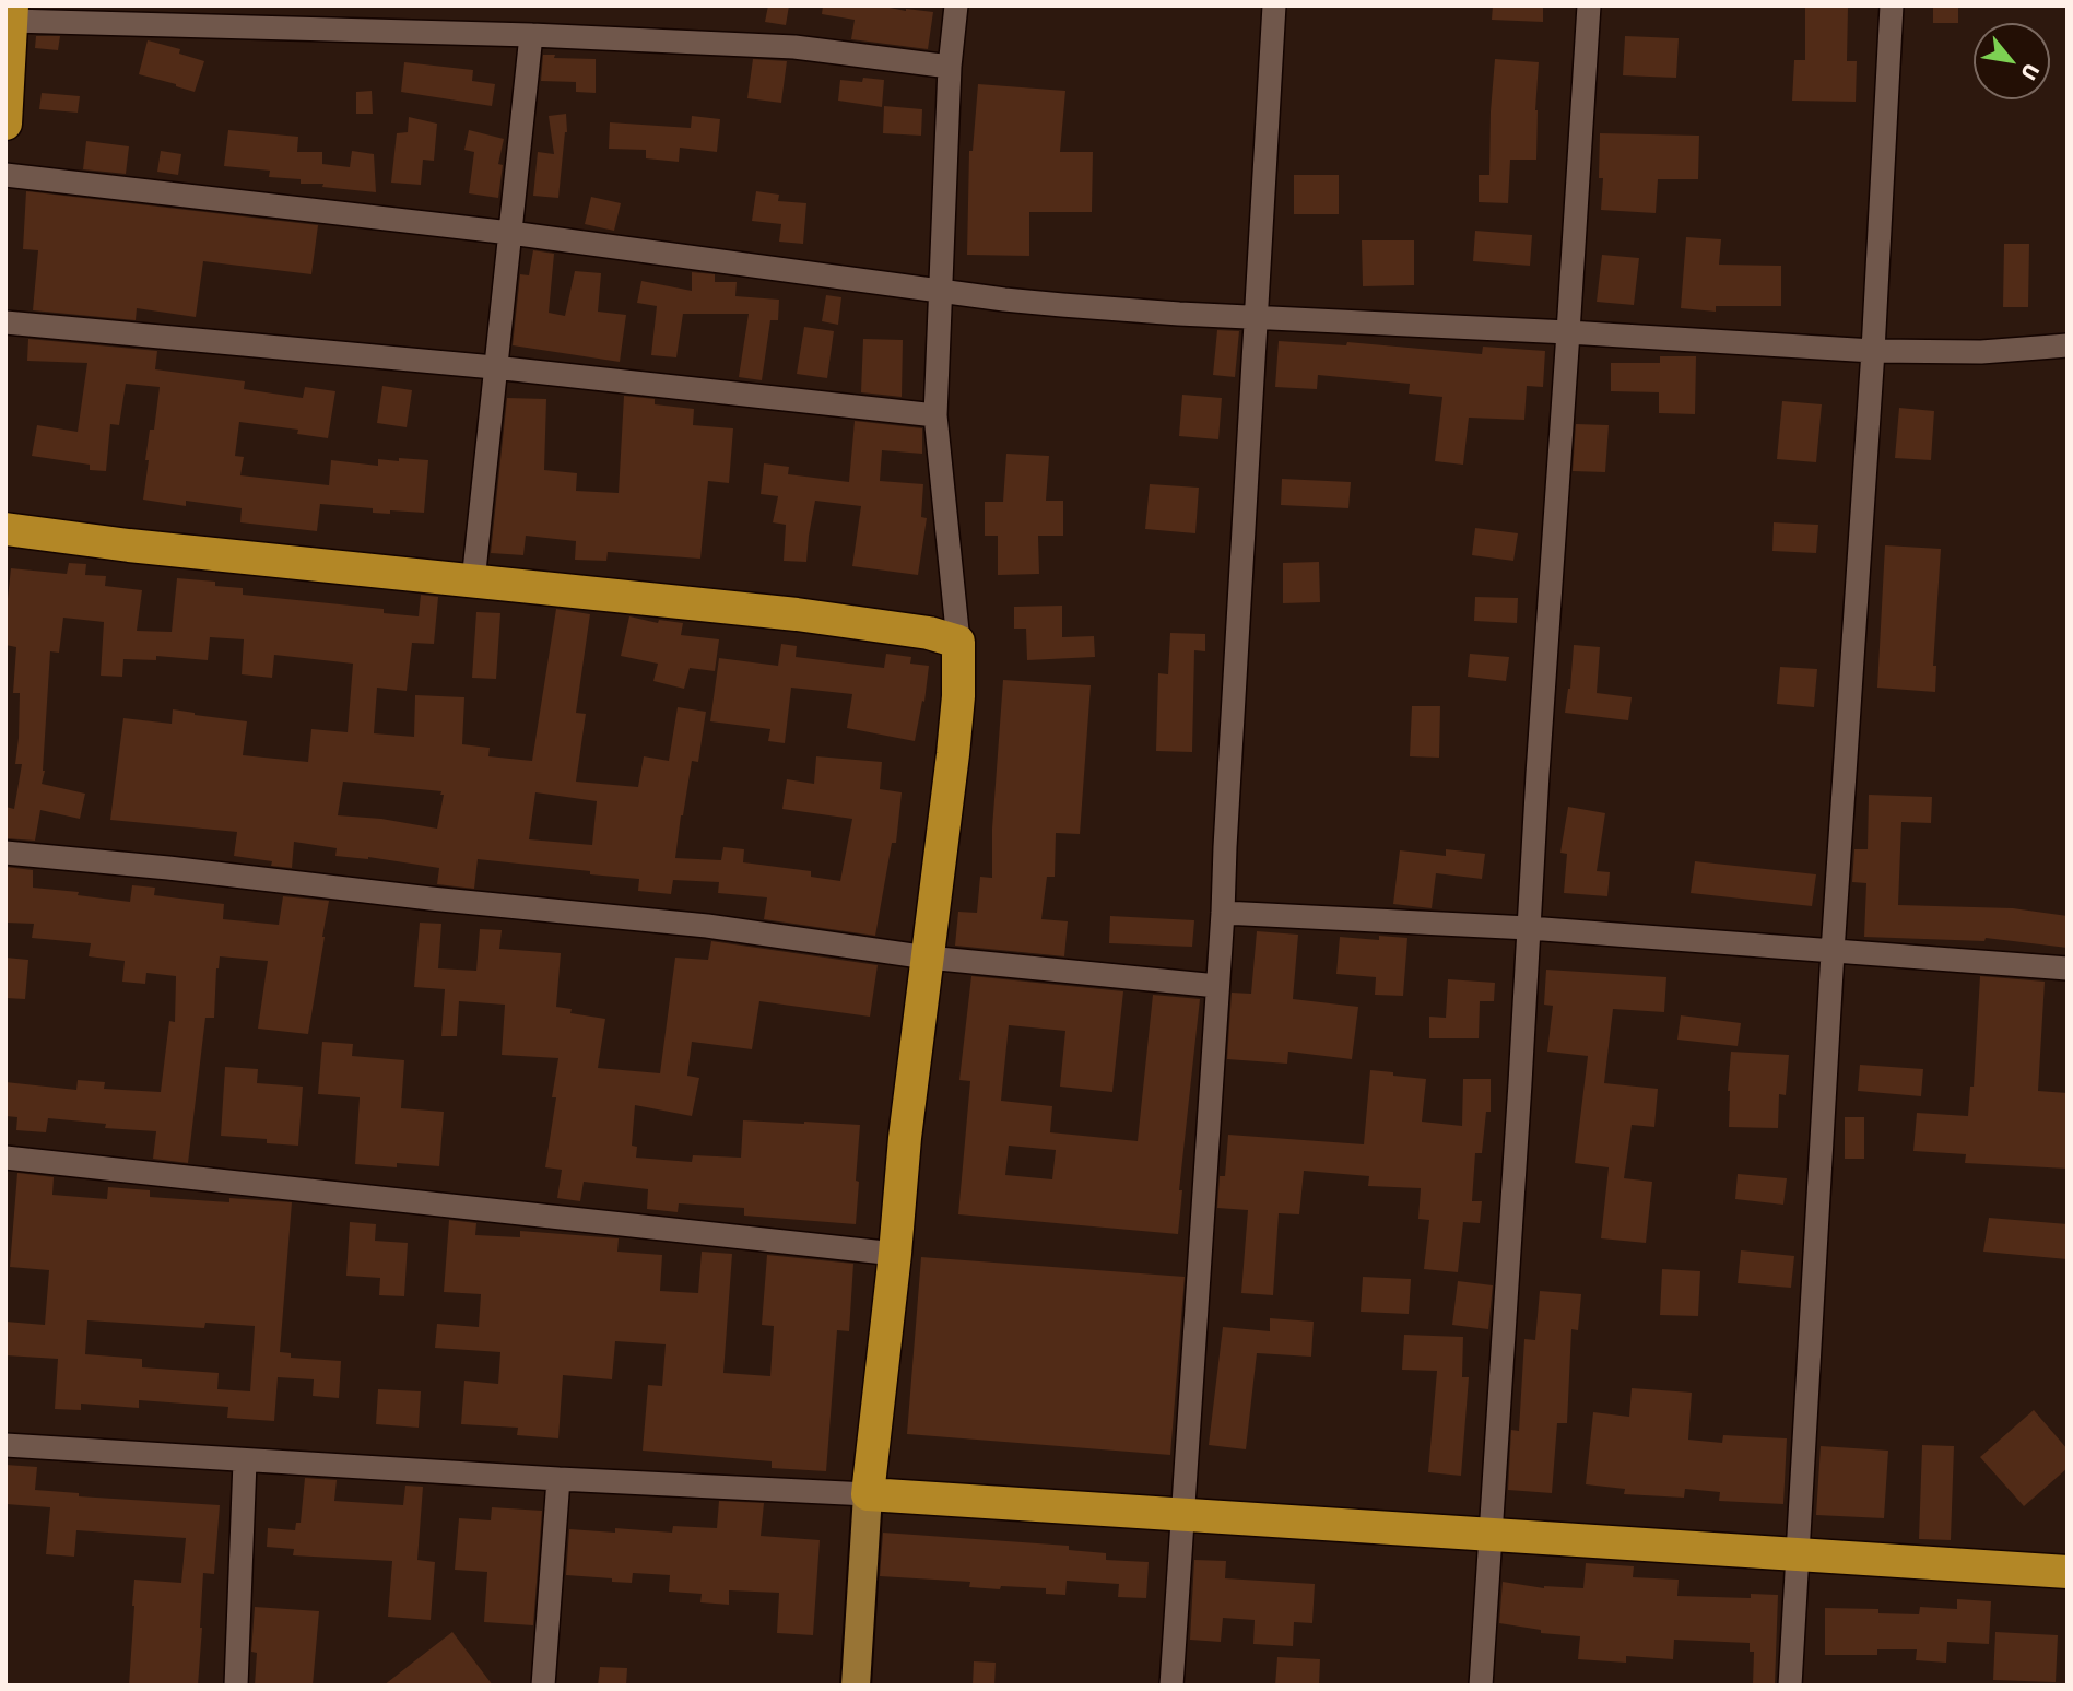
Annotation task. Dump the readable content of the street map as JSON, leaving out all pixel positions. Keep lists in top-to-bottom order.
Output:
{
  "north": "bottom right"
}
